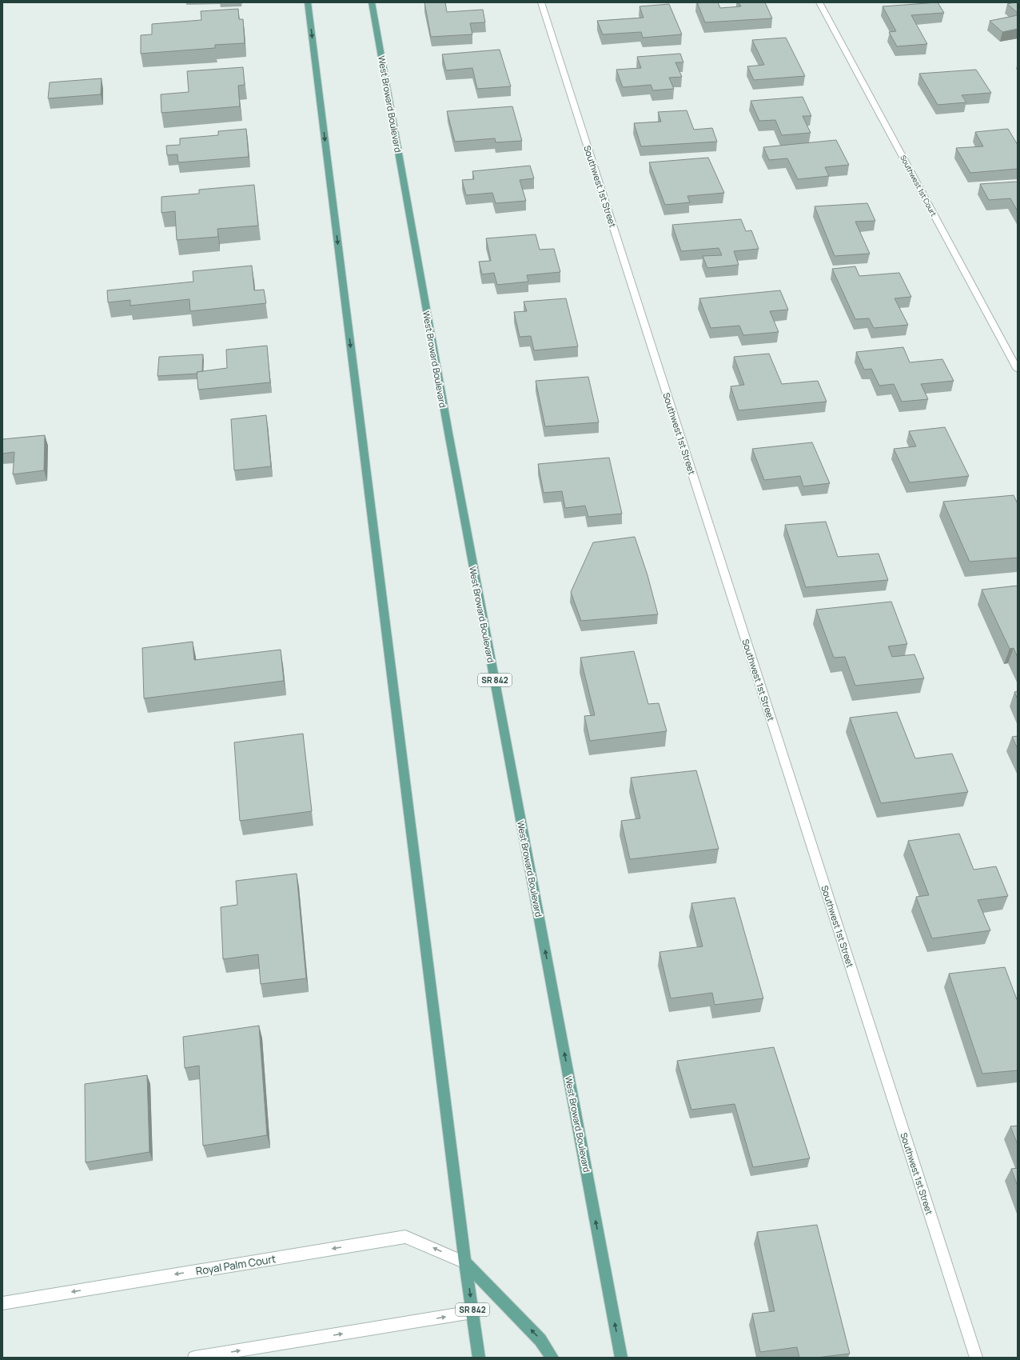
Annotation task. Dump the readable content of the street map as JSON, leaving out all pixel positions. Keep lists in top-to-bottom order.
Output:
{
  "streets": {
    "main road": ["West Broward Boulevard", "SR 842"],
    "street": ["Southwest 1st Court", "Southwest 1st Street", "Royal Palm Court"]
  },
  "crossings": [
    ["SR 842", "Royal Palm Court"]
  ]
}
